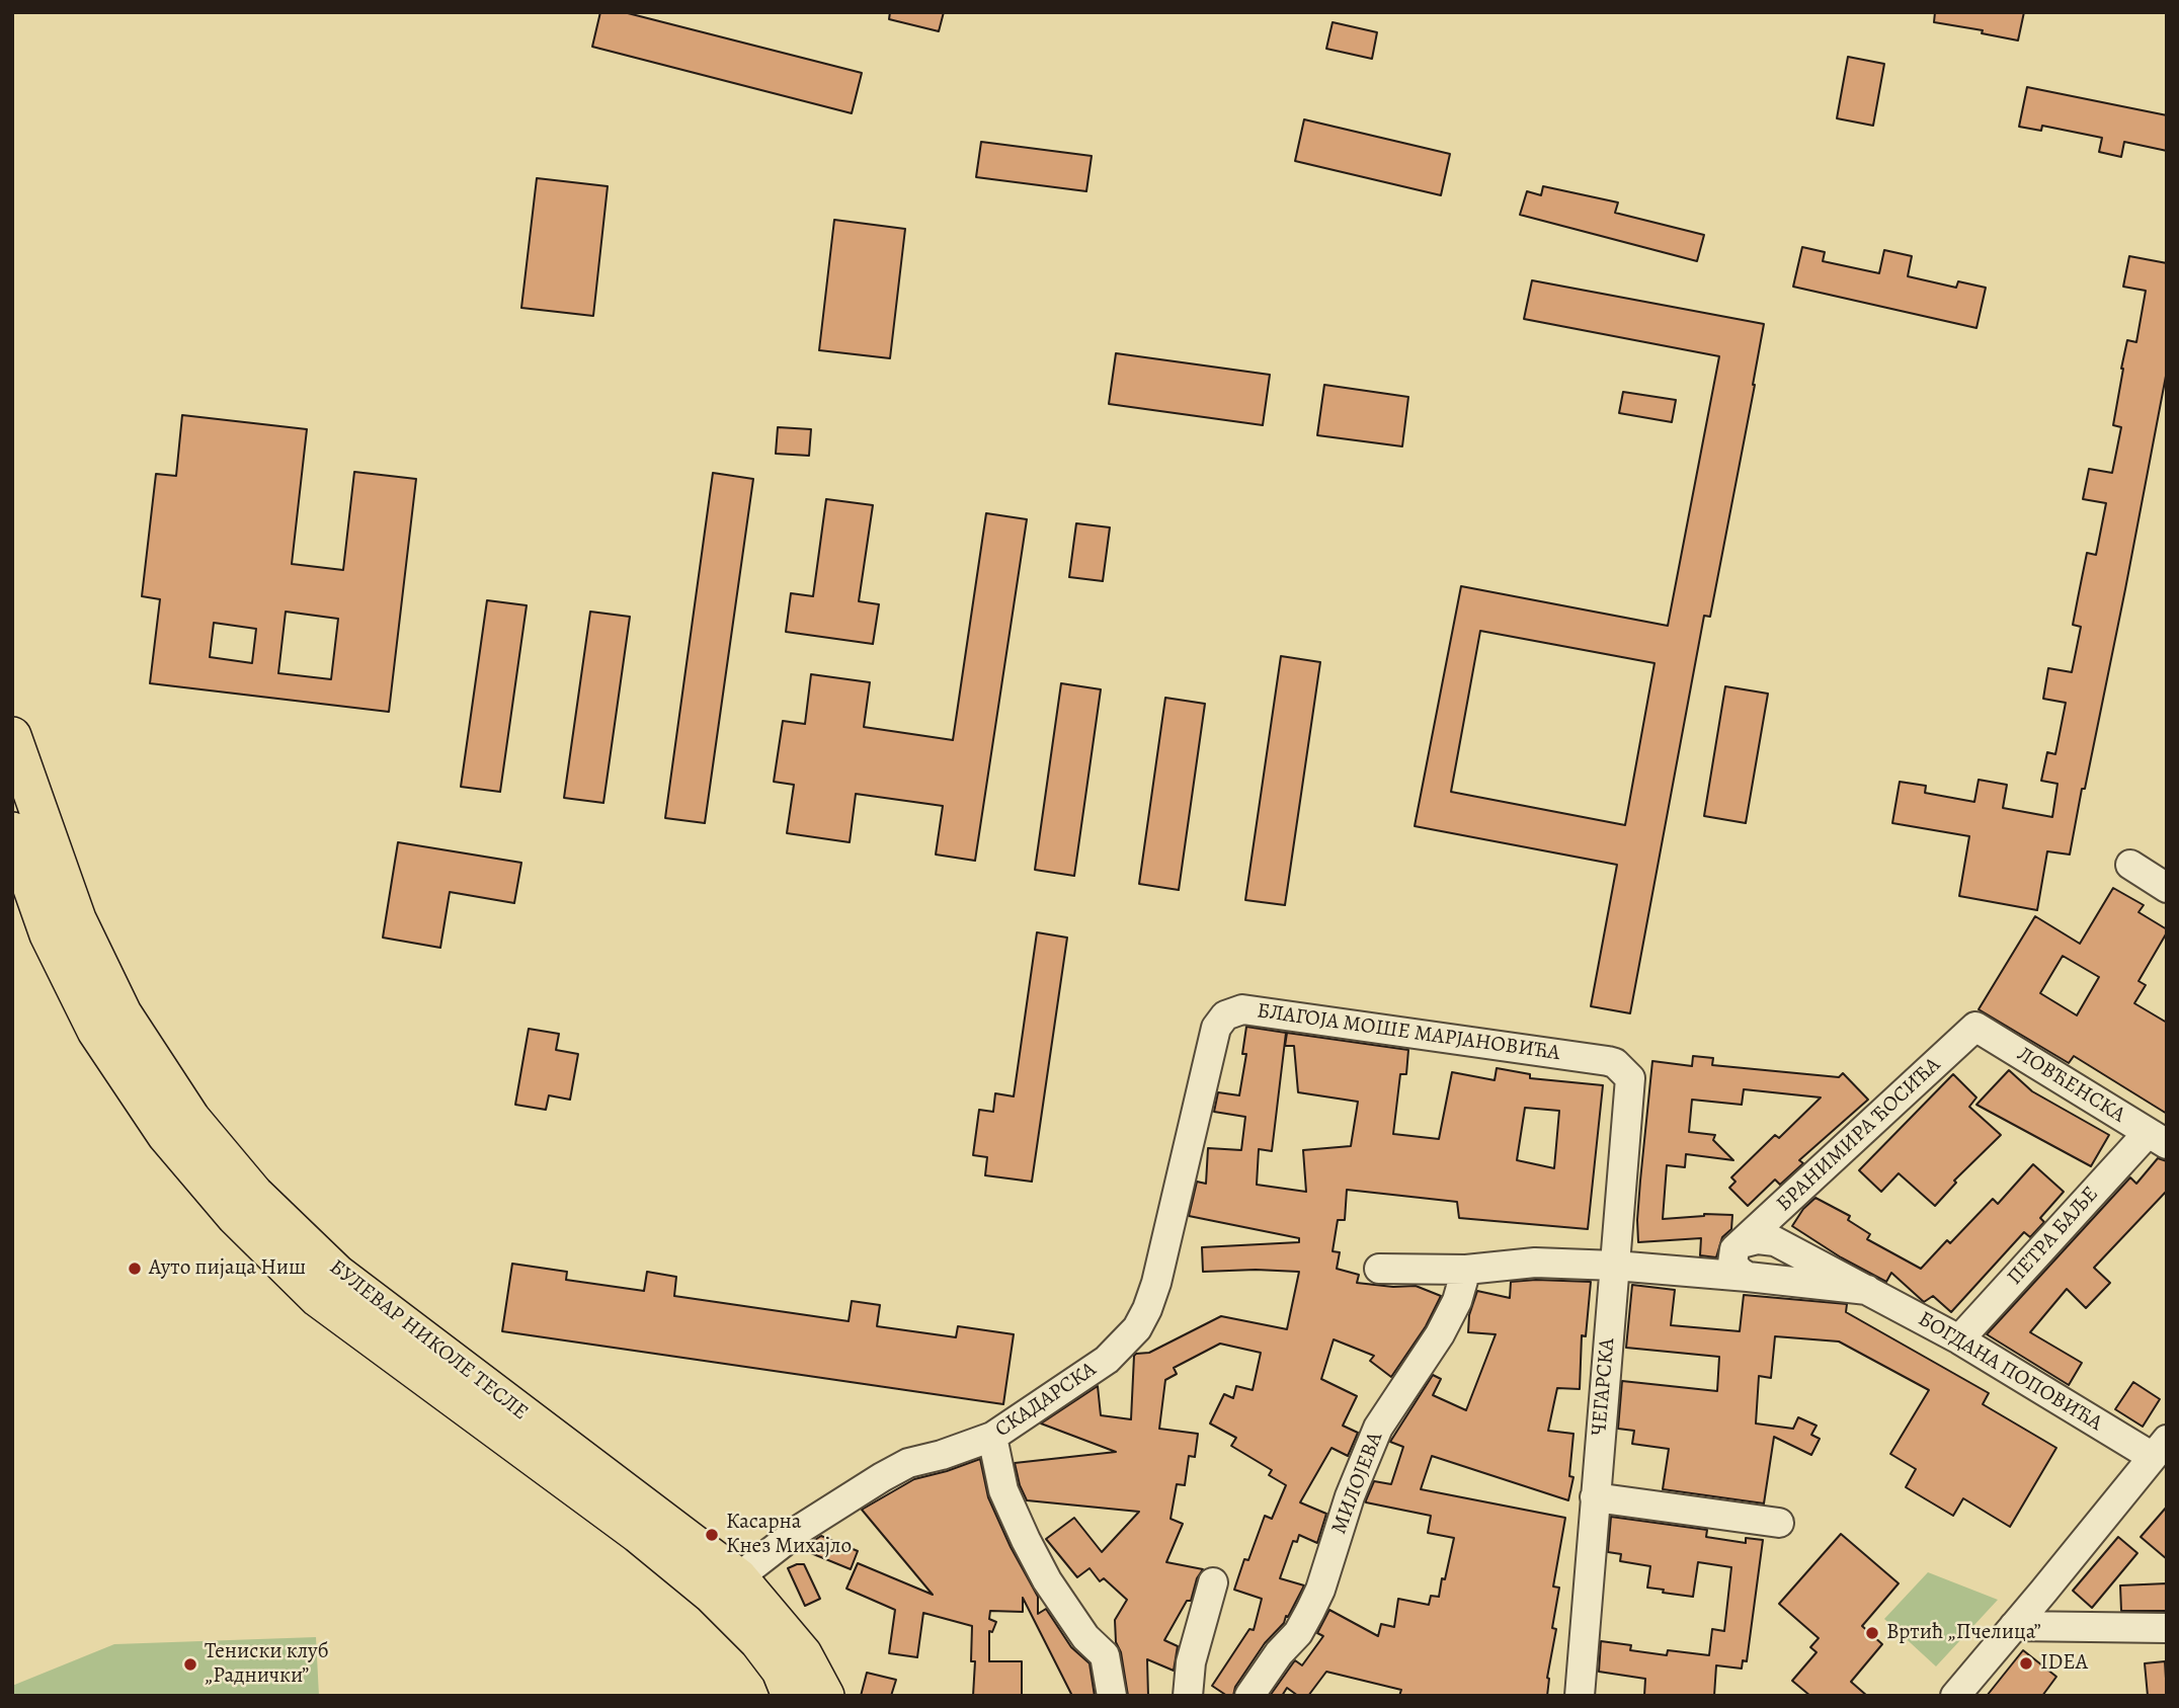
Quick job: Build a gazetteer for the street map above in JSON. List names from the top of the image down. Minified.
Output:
{"streets":{"main road":["БУЛЕВАР НИКОЛЕ ТЕСЛЕ"],"street":["БЛАГОЈА МОШЕ МАРЈАНОВИЋА","ЛОВЋЕНСКА","БРАНИМИРА ЋОСИЋА","ПЕТРА БАЉЕ","БОГДАНА ПОПОВИЋА","ЧЕГАРСКА","СКАДАРСКА","МИЛОЈЕВА"]},"crossings":[["БЛАГОЈА МОШЕ МАРЈАНОВИЋА","ЧЕГАРСКА"],["БЛАГОЈА МОШЕ МАРЈАНОВИЋА","СКАДАРСКА"],["ЛОВЋЕНСКА","БРАНИМИРА ЋОСИЋА"],["ЛОВЋЕНСКА","ПЕТРА БАЉЕ"],["БРАНИМИРА ЋОСИЋА","БОГДАНА ПОПОВИЋА"],["ПЕТРА БАЉЕ","БОГДАНА ПОПОВИЋА"],["БУЛЕВАР НИКОЛЕ ТЕСЛЕ","СКАДАРСКА"],["БОГДАНА ПОПОВИЋА","ЧЕГАРСКА"]],"places":["Ауто пијаца Ниш","Касарна Кнез Михајло","Вртић „Пчелица”","IDEA","Тениски клуб „Раднички”"]}
